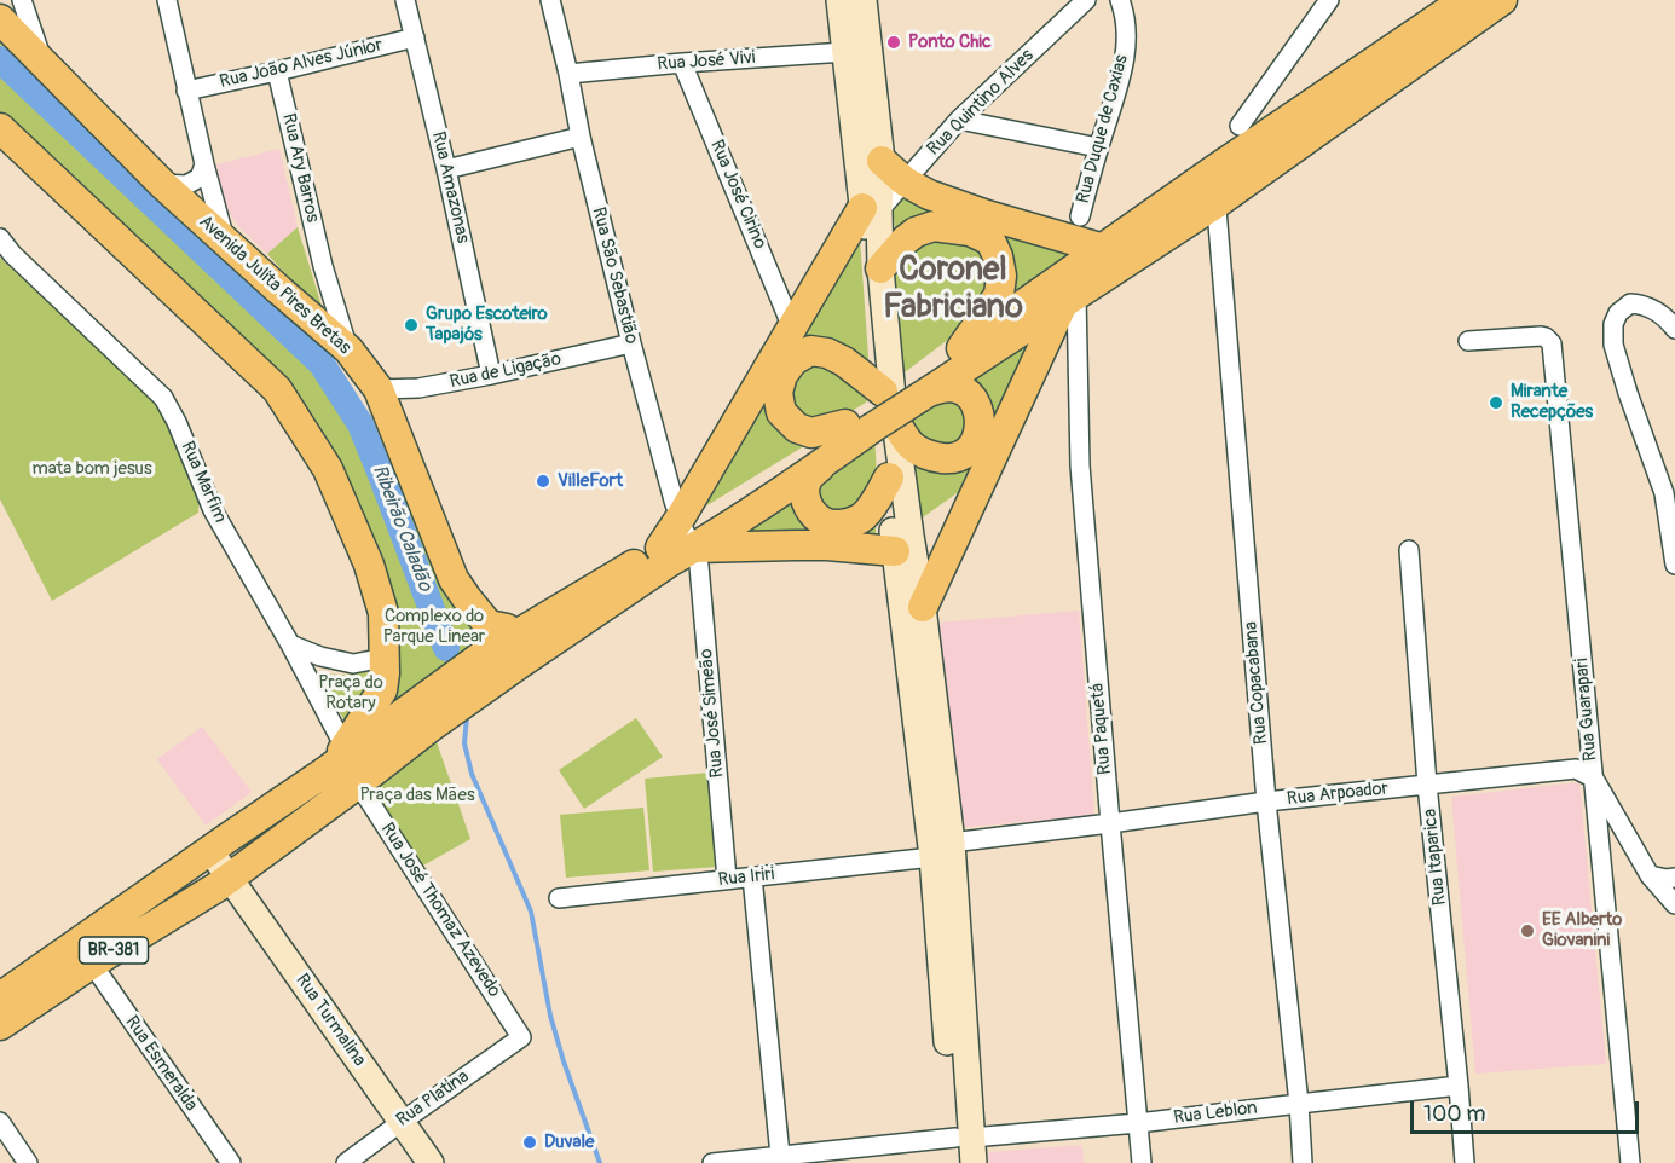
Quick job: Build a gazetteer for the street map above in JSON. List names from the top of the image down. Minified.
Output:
{"streets":{"main road":["Avenida Julita Pires Bretas","BR-381","Rua Turmalina"],"street":["Rua José Vivi","Rua João Alves Júnior","Rua Quintino Alves","Rua Duque de Caxias","Rua Ary Barros","Rua Amazonas","Rua José Cirino","Rua São Sebastião","Rua de Ligação","Rua Marfim","Rua Copacabana","Rua Guarapari","Rua José Simeão","Rua Paquetá","Rua Arpoador","Rua Itaparica","Rua Iriri","Rua José Thomaz Azevedo","Rua Esmeralda","Rua Platina","Rua Leblon"]},"crossings":[["Rua José Vivi","Rua José Cirino"],["Rua José Vivi","Rua São Sebastião"],["Rua João Alves Júnior","Rua Ary Barros"],["Rua João Alves Júnior","Rua Amazonas"],["Rua Ary Barros","Avenida Julita Pires Bretas"],["Rua Amazonas","Rua de Ligação"],["Rua São Sebastião","Rua de Ligação"],["Rua São Sebastião","Rua José Simeão"],["Avenida Julita Pires Bretas","Rua de Ligação"],["Rua Marfim","BR-381"],["Rua Copacabana","Rua Arpoador"],["Rua Copacabana","Rua Leblon"],["Rua Guarapari","Rua Arpoador"],["Rua José Simeão","Rua Iriri"],["Rua Paquetá","Rua Arpoador"],["Rua Paquetá","Rua Leblon"],["Rua Arpoador","Rua Itaparica"],["Rua Arpoador","Rua Iriri"],["Rua Itaparica","Rua Leblon"],["Rua José Thomaz Azevedo","BR-381"],["Rua José Thomaz Azevedo","Rua Platina"],["BR-381","Rua Turmalina"],["BR-381","Rua Esmeralda"],["Rua Turmalina","Rua Platina"]],"districts":["Coronel Fabriciano"],"water":["Ribeirão Caladão"],"parks":["mata bom jesus","Complexo do Parque Linear","Praça do Rotary","Praça das Mães"],"places":["Ponto Chic","Grupo Escoteiro Tapajós","Mirante Recepções","VilleFort","EE Alberto Giovanini","Duvale"],"scale_bar":"100 m"}
